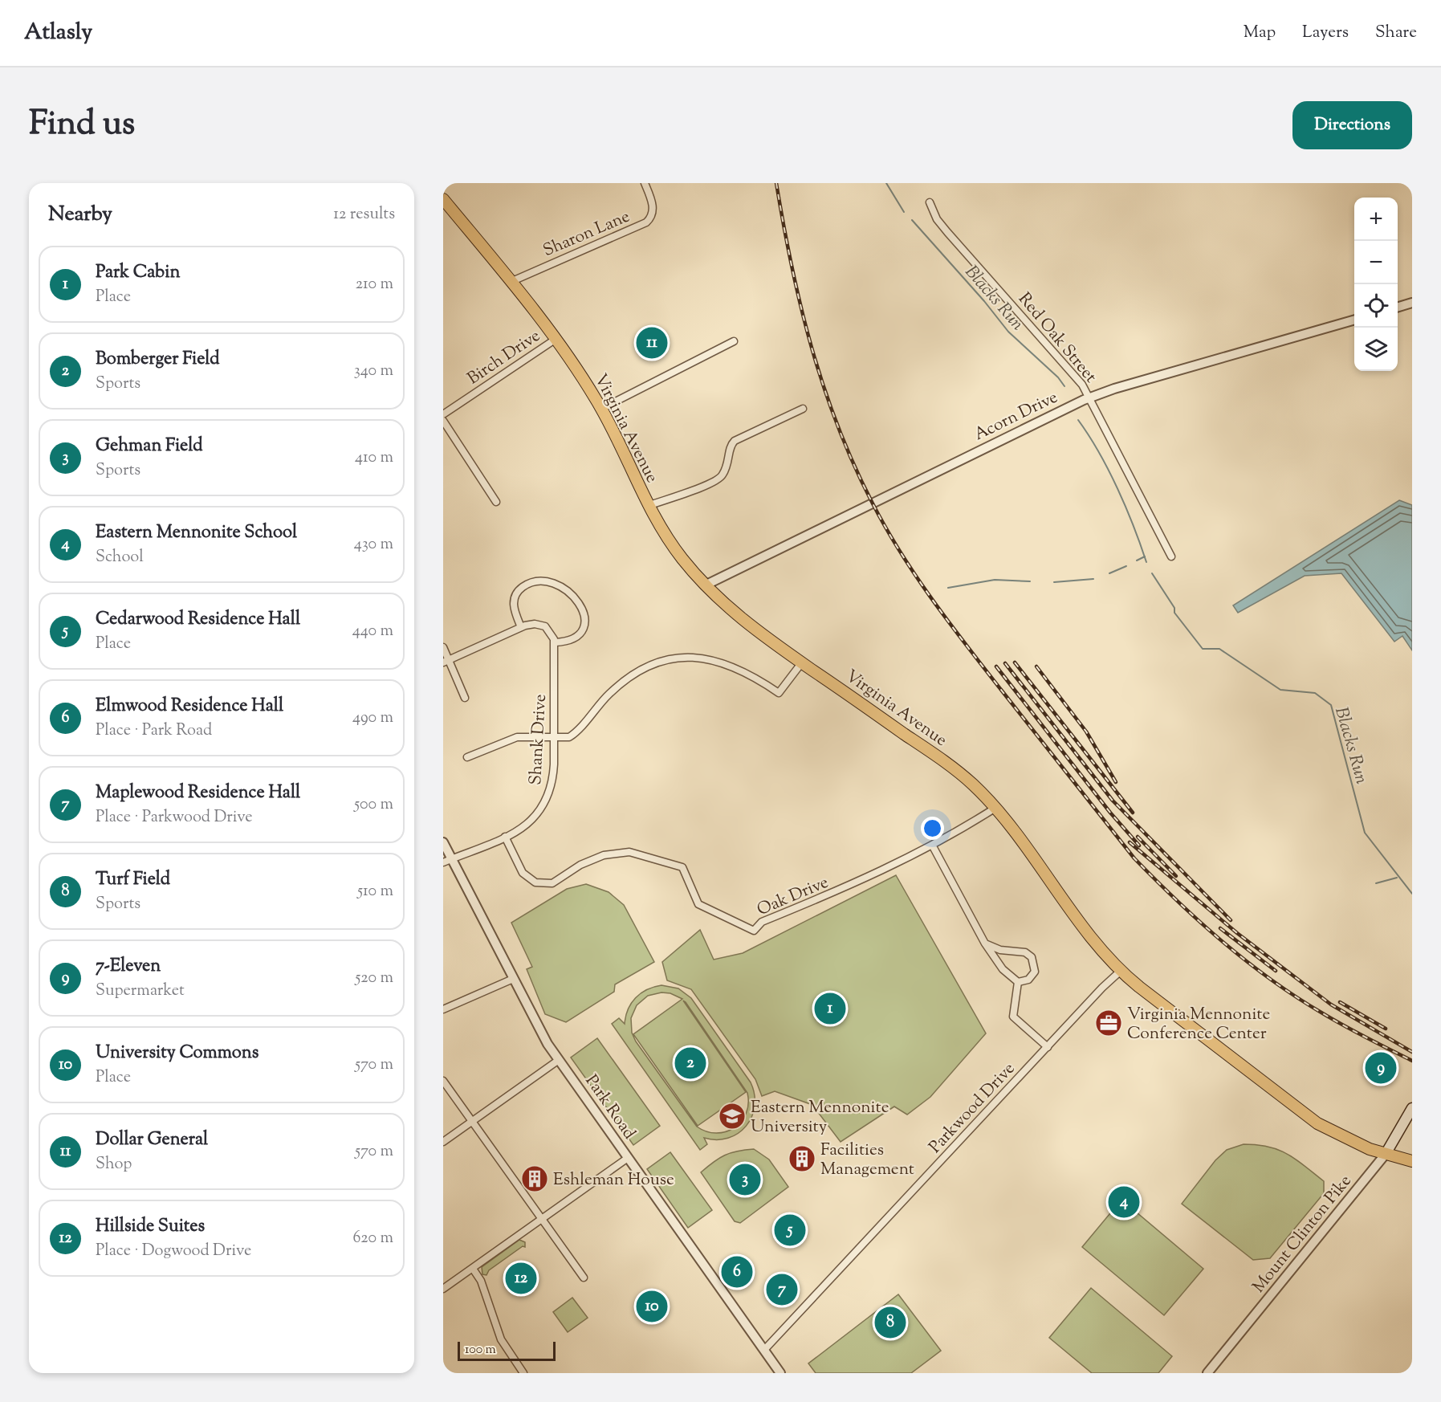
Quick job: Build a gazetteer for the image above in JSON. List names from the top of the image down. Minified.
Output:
{"streets":{"main road":["Virginia Avenue","Mount Clinton Pike"],"street":["Sharon Lane","Red Oak Street","Birch Drive","Acorn Drive","Shank Drive","Oak Drive","Park Road","Parkwood Drive"]},"crossings":[["Sharon Lane","Virginia Avenue"],["Red Oak Street","Acorn Drive"],["Birch Drive","Virginia Avenue"],["Acorn Drive","Virginia Avenue"],["Virginia Avenue","Oak Drive"],["Virginia Avenue","Parkwood Drive"],["Virginia Avenue","Mount Clinton Pike"],["Shank Drive","Oak Drive"],["Shank Drive","Park Road"],["Park Road","Parkwood Drive"]],"water":["Blacks Run"],"places":{"office":["Virginia Mennonite Conference Center"],"school or university":["Eastern Mennonite University"],"building":["Facilities Management","Eshleman House"]},"scale_bar":"100 m","page":{"header":"Atlasly","nav":["Map","Layers","Share"],"title":"Find us","buttons":"Directions","heading":["Nearby","12 results"],"map_buttons":["+","−"],"list":[{"mark":"1","name":"Park Cabin","note":"Place","value":"210 m"},{"mark":"2","name":"Bomberger Field","note":"Sports","value":"340 m"},{"mark":"3","name":"Gehman Field","note":"Sports","value":"410 m"},{"mark":"4","name":"Eastern Mennonite School","note":"School","value":"430 m"},{"mark":"5","name":"Cedarwood Residence Hall","note":"Place","value":"440 m"},{"mark":"6","name":"Elmwood Residence Hall","note":"Place · Park Road","value":"490 m"},{"mark":"7","name":"Maplewood Residence Hall","note":"Place · Parkwood Drive","value":"500 m"},{"mark":"8","name":"Turf Field","note":"Sports","value":"510 m"},{"mark":"9","name":"7-Eleven","note":"Supermarket","value":"520 m"},{"mark":"10","name":"University Commons","note":"Place","value":"570 m"},{"mark":"11","name":"Dollar General","note":"Shop","value":"570 m"},{"mark":"12","name":"Hillside Suites","note":"Place · Dogwood Drive","value":"620 m"}],"pins":["11","1","2","9","3","4","5","6","12","7","10","8"],"scale":"100 m"}}
